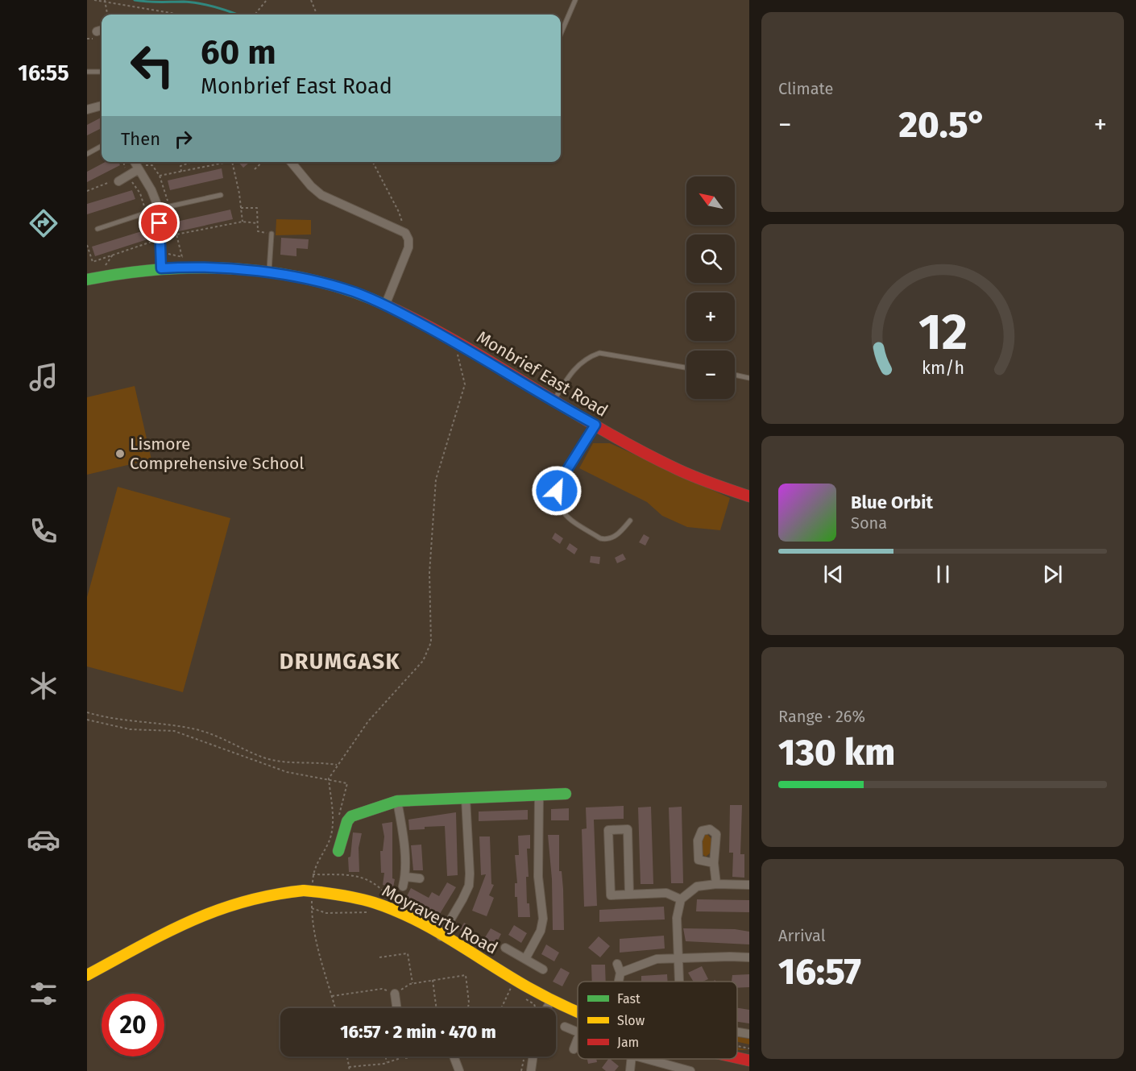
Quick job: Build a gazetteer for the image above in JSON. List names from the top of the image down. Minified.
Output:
{"streets":{"street":["Monbrief East Road","Moyraverty Road"]},"districts":["DRUMGASK"],"places":["Lismore Comprehensive School"],"legend":["Fast","Slow","Jam"],"north":"top left","page":{"tabs":"16:55","tile":["Climate",["Range · 26%","130 km"],["Arrival","16:57"]],"turn":["60 m","Monbrief East Road"],"heat":["−","20.5°","+"],"then":"Then","map_buttons":["+","−"],"song":["Blue Orbit","Sona"],"limit":"20","trip":"16:57 · 2 min · 470 m","gauge":["12","km/h"]}}
